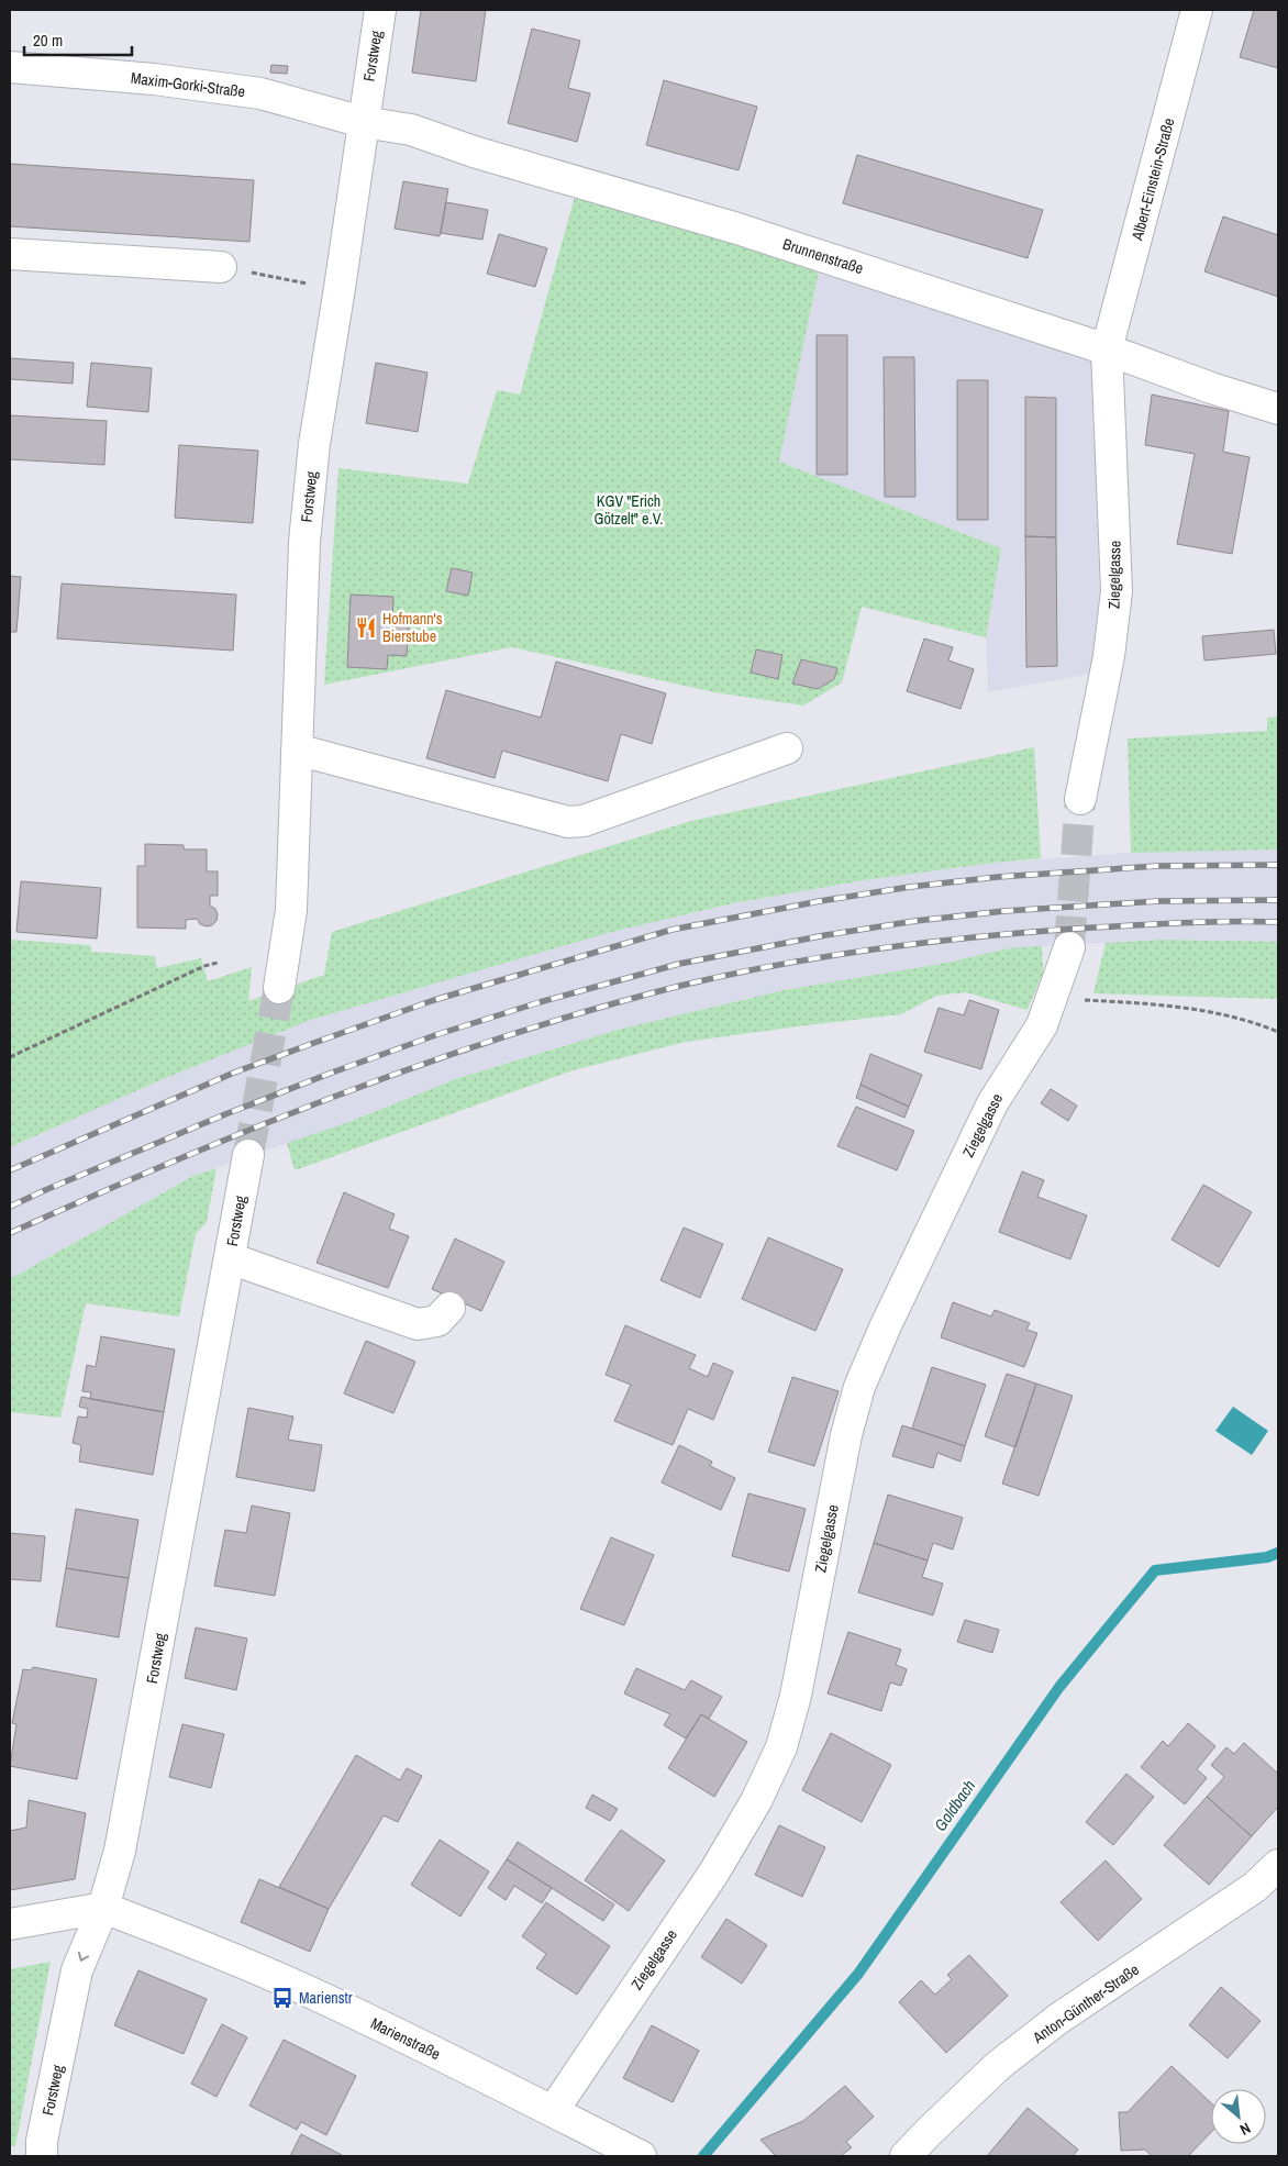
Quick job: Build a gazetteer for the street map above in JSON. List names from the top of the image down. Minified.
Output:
{"streets":{"street":["Forstweg","Maxim-Gorki-Straße","Albert-Einstein-Straße","Brunnenstraße","Ziegelgasse","Anton-Günther-Straße","Marienstraße"]},"crossings":[["Forstweg","Maxim-Gorki-Straße"],["Forstweg","Brunnenstraße"],["Forstweg","Marienstraße"],["Maxim-Gorki-Straße","Brunnenstraße"],["Albert-Einstein-Straße","Brunnenstraße"],["Albert-Einstein-Straße","Ziegelgasse"],["Brunnenstraße","Ziegelgasse"],["Ziegelgasse","Marienstraße"]],"water":["Goldbach"],"parks":["KGV \"Erich Götzelt\" e.V."],"places":{"restaurant":["Hofmann's Bierstube"],"bus stop":["Marienstr"]},"scale_bar":"20 m","north":"bottom right"}
